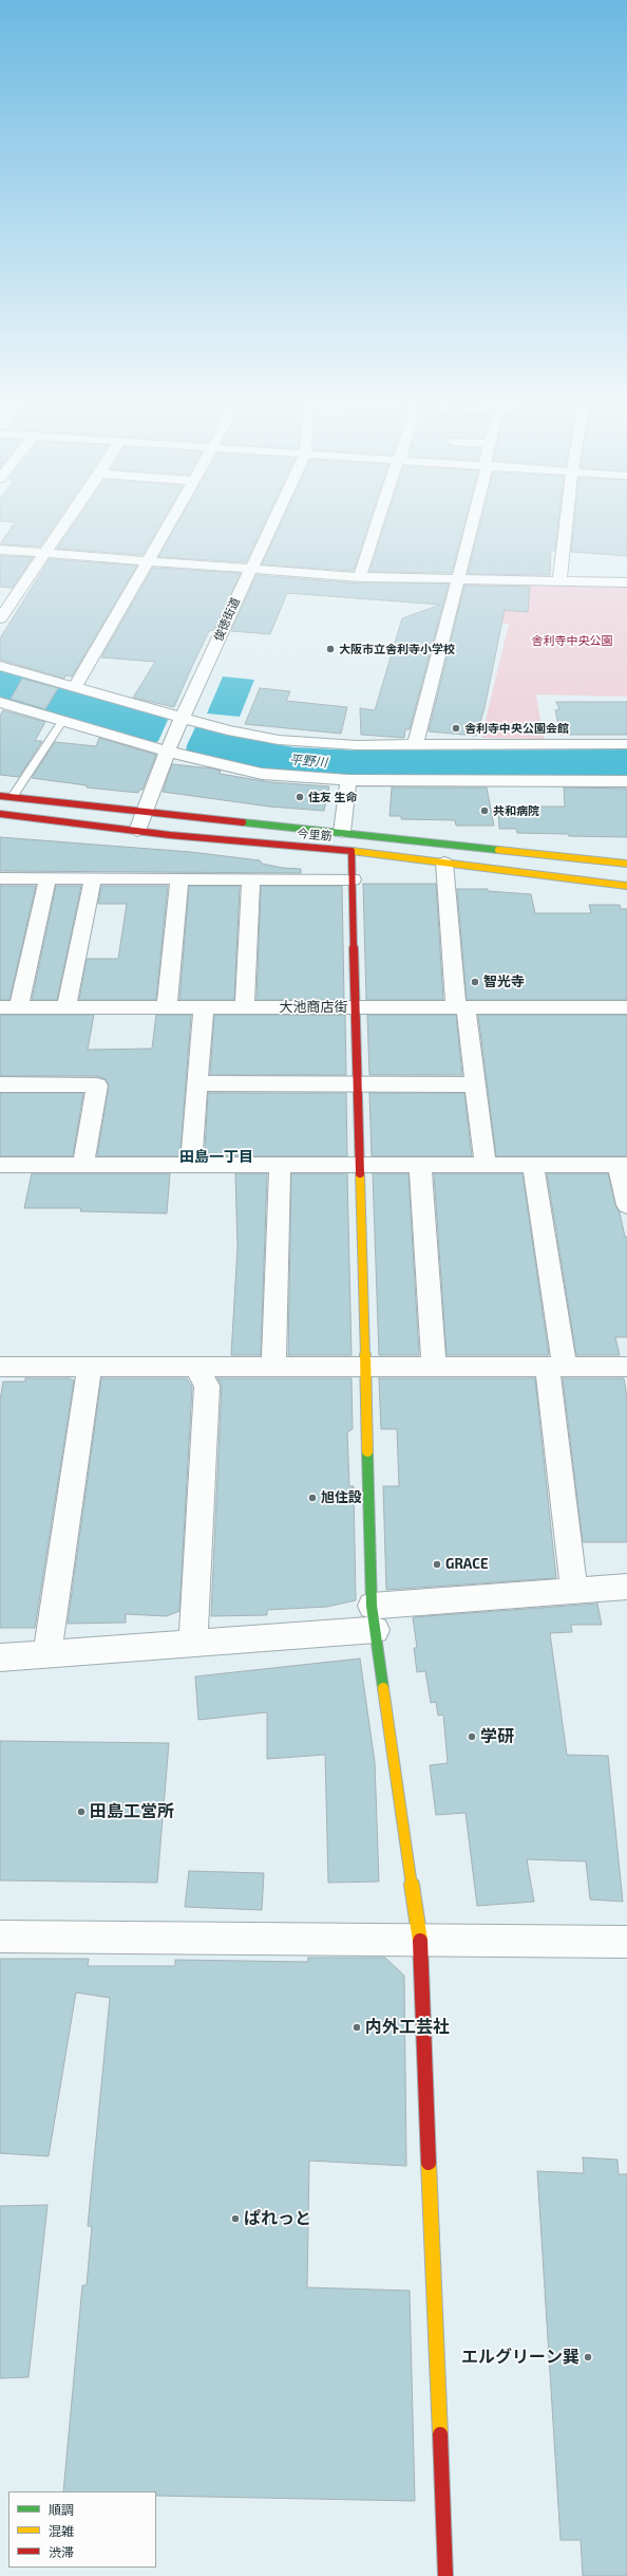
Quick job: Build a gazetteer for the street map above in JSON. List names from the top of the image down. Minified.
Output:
{"streets":{"main road":["今里筋"],"street":["俊徳街道","大池商店街"]},"crossings":[["俊徳街道","今里筋"]],"districts":["田島一丁目"],"water":["平野川"],"parks":["舎利寺中央公園"],"places":["大阪市立舎利寺小学校","舎利寺中央公園会館","住友 生命","共和病院","智光寺","旭住設","GRACE","学研","田島工営所","内外工芸社","ぱれっと","エルグリーン巽"],"legend":["順調","混雑","渋滞"]}
